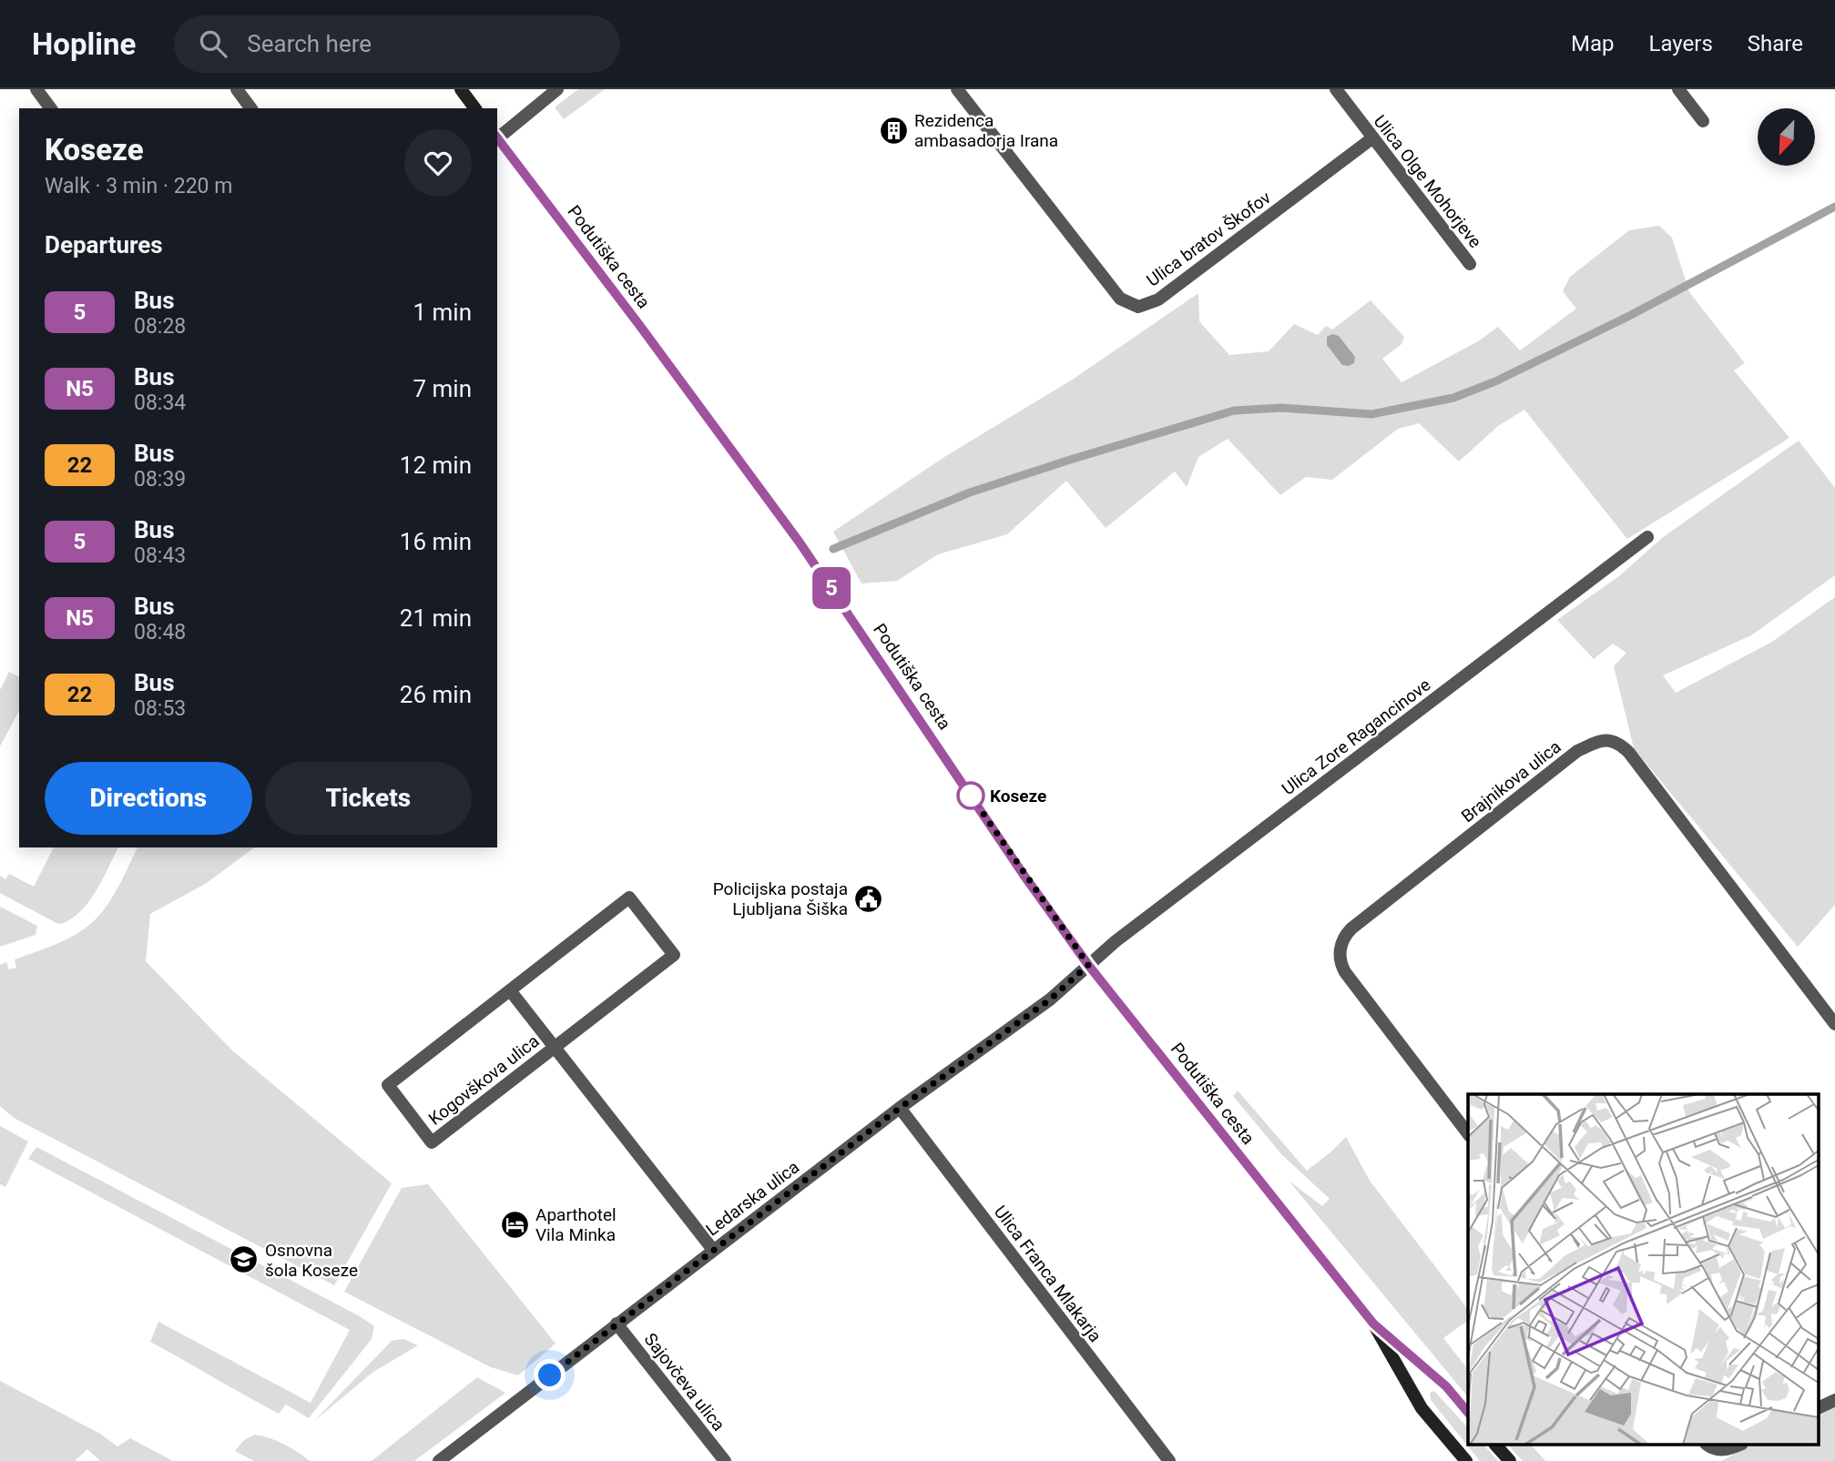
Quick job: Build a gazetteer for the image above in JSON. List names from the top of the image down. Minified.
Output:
{"streets":{"main road":["Podutiška cesta"],"street":["Ulica Olge Mohorjeve","Ulica bratov Škofov","Ulica Zore Ragancinove","Brajnikova ulica","Kogovškova ulica","Ledarska ulica","Ulica Franca Mlakarja","Sajovčeva ulica"]},"crossings":[["Ulica Olge Mohorjeve","Ulica bratov Škofov"],["Podutiška cesta","Ulica Zore Ragancinove"],["Podutiška cesta","Ledarska ulica"],["Ulica Zore Ragancinove","Ledarska ulica"],["Kogovškova ulica","Ledarska ulica"],["Ledarska ulica","Ulica Franca Mlakarja"],["Ledarska ulica","Sajovčeva ulica"]],"places":{"building":["Rezidenca ambasadorja Irana"],"other":["Koseze"],"public building":["Policijska postaja Ljubljana Šiška"],"hotel":["Aparthotel Vila Minka"],"school or university":["Osnovna šola Koseze"]},"lines":["bus line 5"],"north":"bottom left","page":{"header":"Hopline","search":"Search here","nav":["Map","Layers","Share"],"on_map":"5","heading":[["Koseze","Walk · 3 min · 220 m"],"Departures"],"list":[{"mark":"5","name":"Bus","note":"08:28","value":"1 min"},{"mark":"N5","name":"Bus","note":"08:34","value":"7 min"},{"mark":"22","name":"Bus","note":"08:39","value":"12 min"},{"mark":"5","name":"Bus","note":"08:43","value":"16 min"},{"mark":"N5","name":"Bus","note":"08:48","value":"21 min"},{"mark":"22","name":"Bus","note":"08:53","value":"26 min"}],"buttons":["Directions","Tickets"]}}
